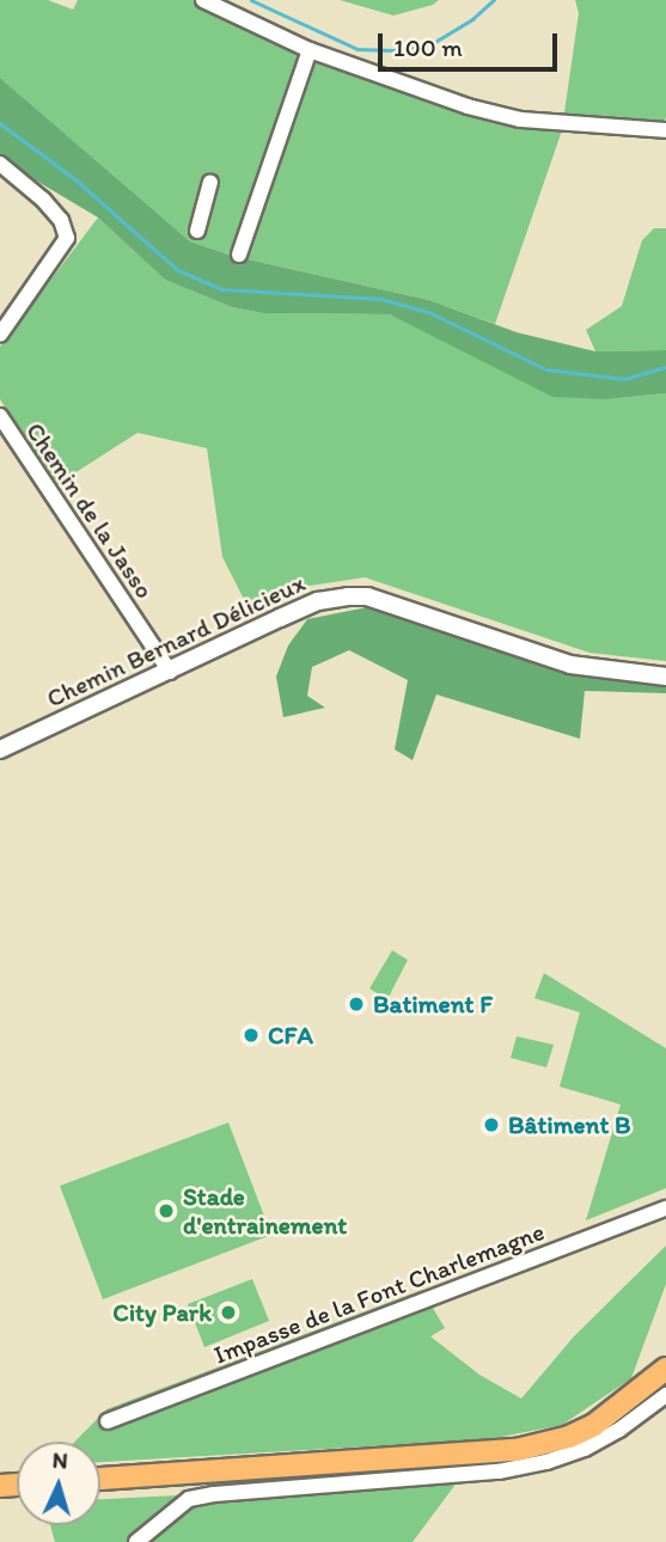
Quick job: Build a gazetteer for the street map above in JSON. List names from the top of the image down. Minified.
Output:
{"streets":{"street":["Chemin de la Jasso","Chemin Bernard Délicieux","Impasse de la Font Charlemagne"]},"crossings":[["Chemin de la Jasso","Chemin Bernard Délicieux"]],"places":["Batiment F","CFA","Bâtiment B","Stade d'entrainement","City Park"],"scale_bar":"100 m","north":"top"}
